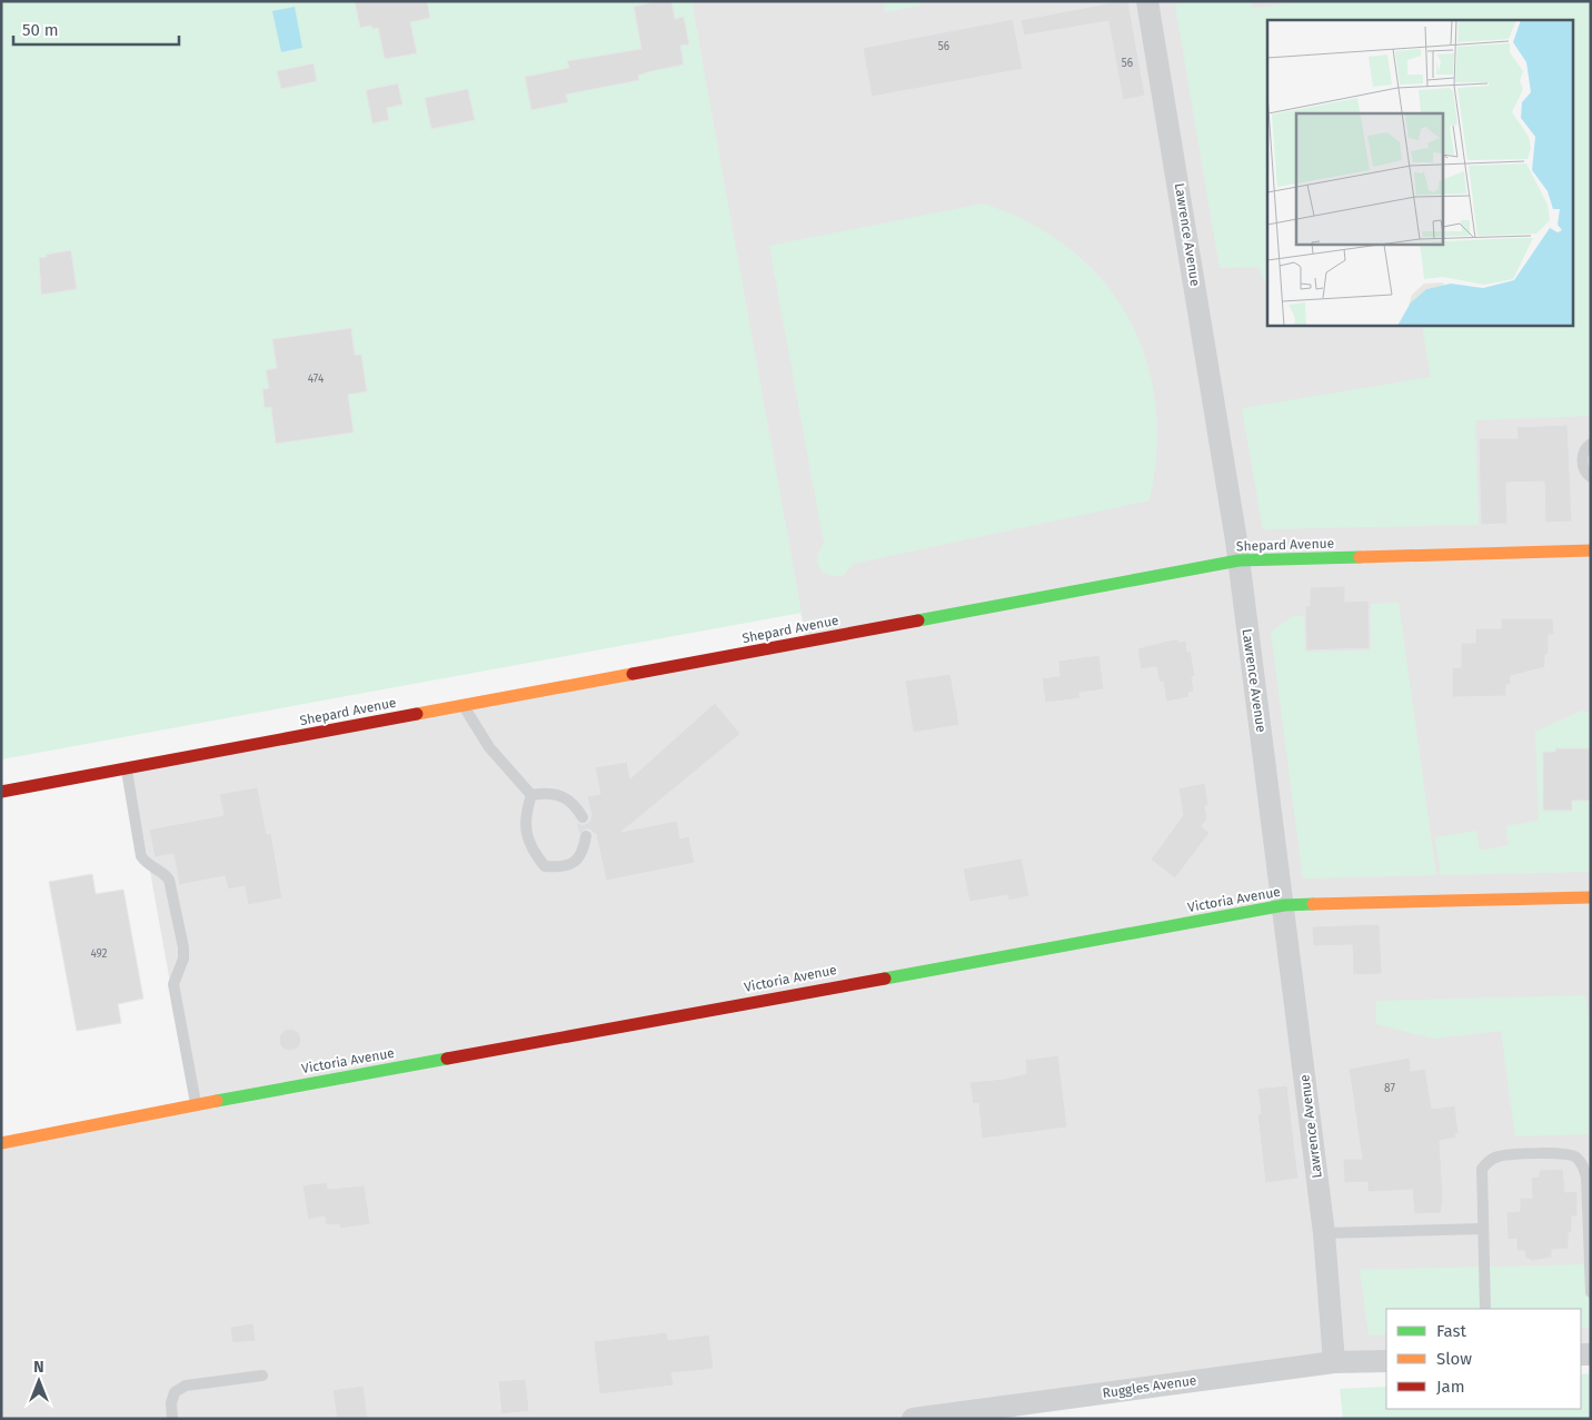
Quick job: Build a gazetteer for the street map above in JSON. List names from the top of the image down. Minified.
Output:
{"streets":{"street":["Lawrence Avenue","Shepard Avenue","Victoria Avenue","Ruggles Avenue"]},"crossings":[["Lawrence Avenue","Shepard Avenue"],["Lawrence Avenue","Victoria Avenue"],["Lawrence Avenue","Ruggles Avenue"]],"house_numbers":["56","56","474","492","87"],"legend":["Fast","Slow","Jam"],"scale_bar":"50 m","north":"top"}
